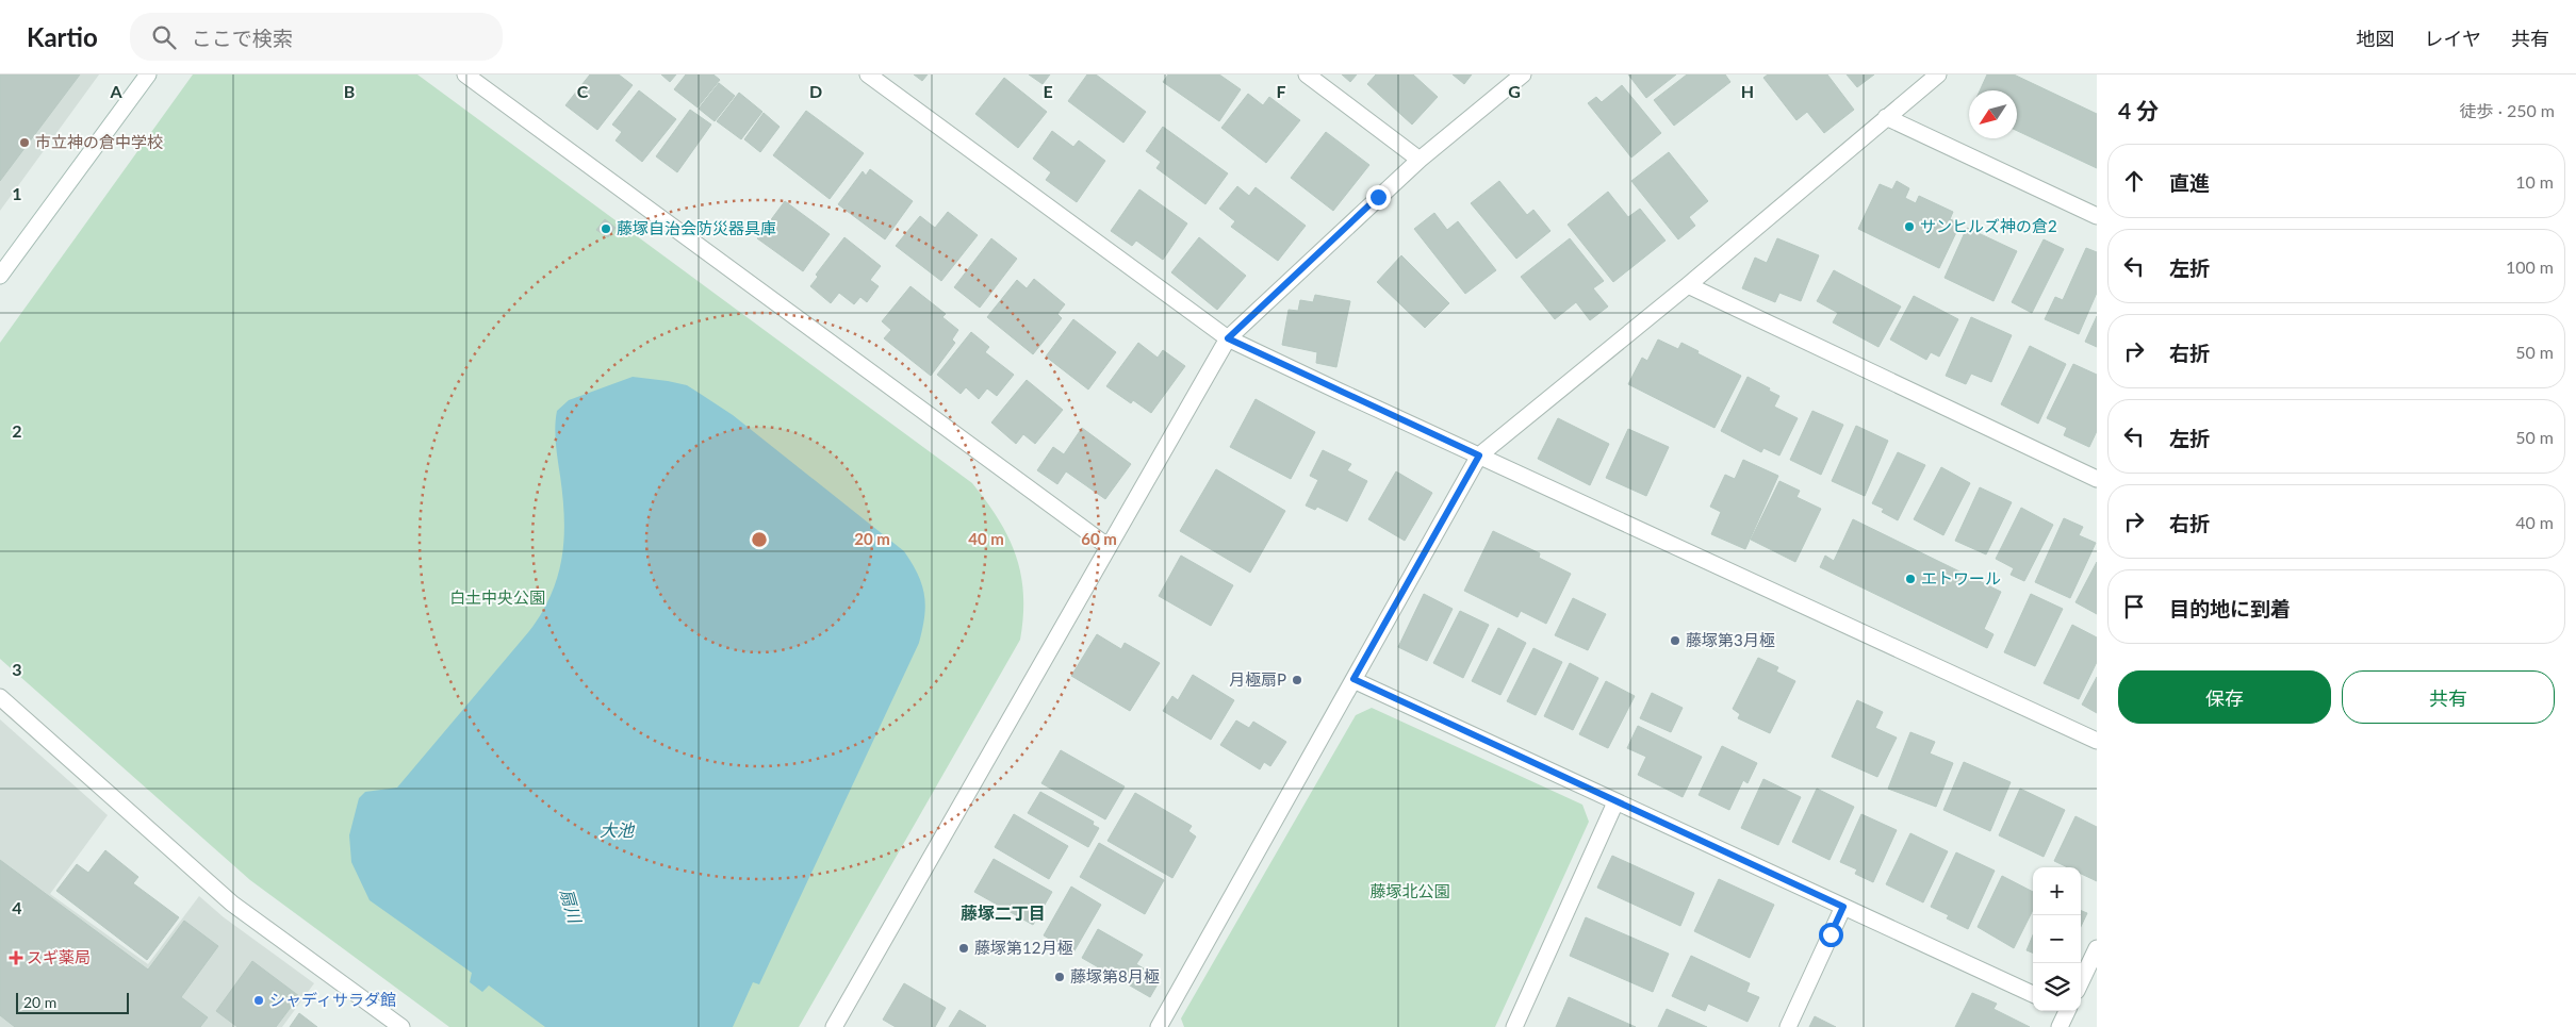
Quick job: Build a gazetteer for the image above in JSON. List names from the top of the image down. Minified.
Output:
{"districts":["藤塚二丁目"],"water":["大池","扇川"],"parks":["白土中央公園","藤塚北公園"],"places":{"other":["市立神の倉中学校","サンヒルズ神の倉2","藤塚自治会防災器具庫","エトワール","藤塚第3月極","月極扇P","藤塚第12月極","藤塚第8月極","シャディサラダ館"],"health":["スギ薬局"]},"scale_bar":"20 m","north":"bottom left","page":{"header":"Kartio","search":"ここで検索","nav":["地図","レイヤ","共有"],"heading":["4 分","徒歩 · 250 m"],"list":[["直進","10 m"],["左折","100 m"],["右折","50 m"],["左折","50 m"],["右折","40 m"],"目的地に到着"],"buttons":["保存","共有"],"map_buttons":["+","−"],"scale":"20 m"},"grid":{"columns":["A","B","C","D","E","F","G","H"],"rows":["1","2","3","4"]},"rings":["20 m","40 m","60 m"]}
